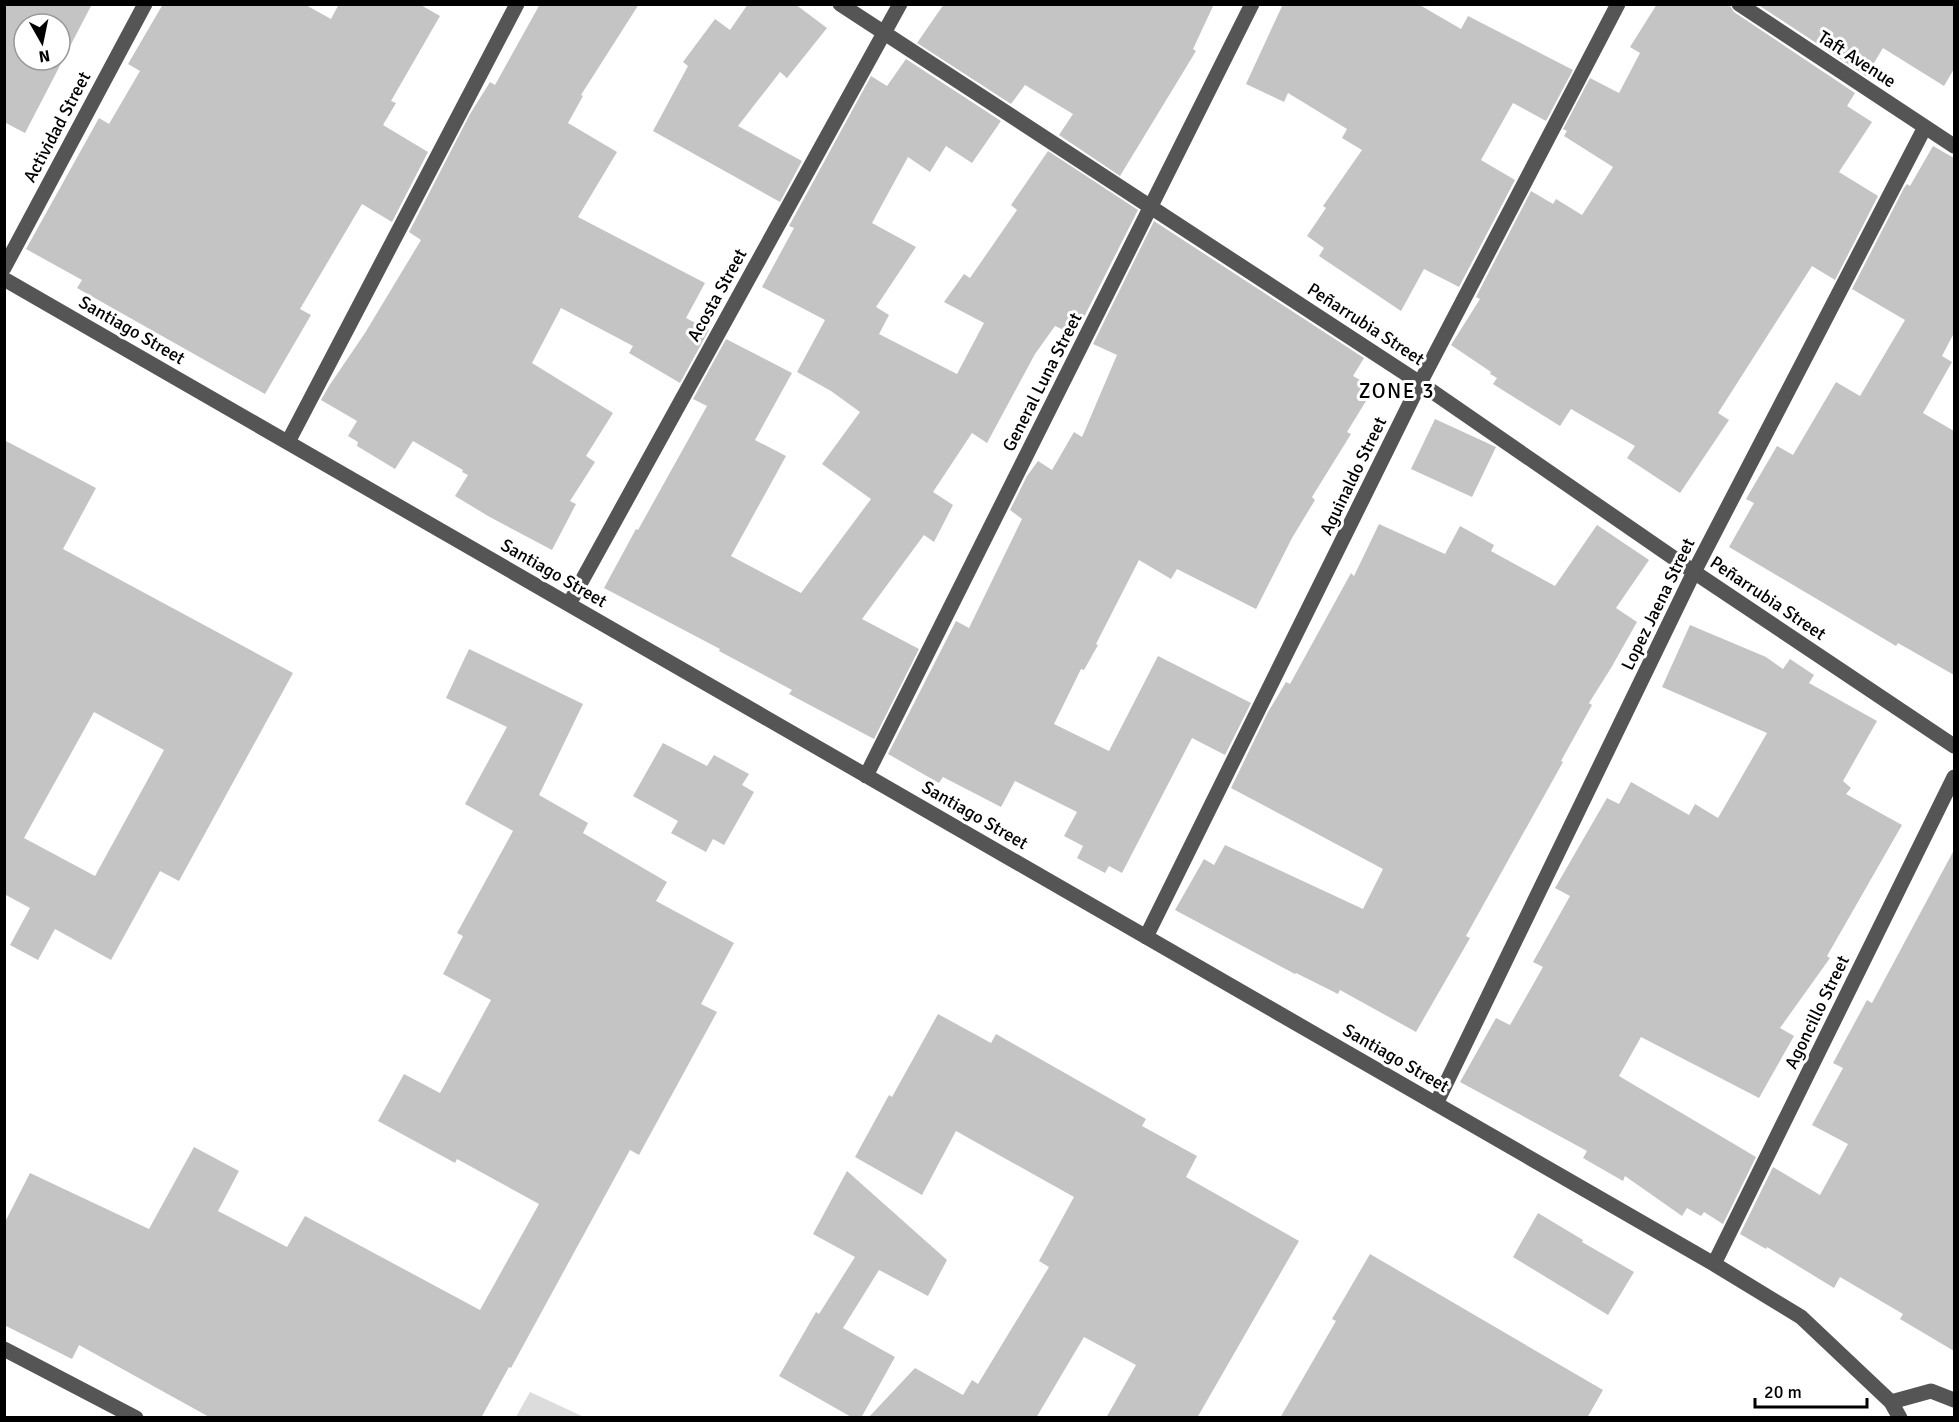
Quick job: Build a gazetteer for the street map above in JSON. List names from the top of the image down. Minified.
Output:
{"streets":{"street":["Taft Avenue","Actividad Street","Acosta Street","Peñarrubia Street","Santiago Street","General Luna Street","Aguinaldo Street","Lopez Jaena Street","Agoncillo Street"]},"crossings":[["Taft Avenue","Lopez Jaena Street"],["Acosta Street","Peñarrubia Street"],["Acosta Street","Santiago Street"],["Peñarrubia Street","General Luna Street"],["Peñarrubia Street","Aguinaldo Street"],["Peñarrubia Street","Lopez Jaena Street"],["Santiago Street","General Luna Street"],["Santiago Street","Aguinaldo Street"],["Santiago Street","Lopez Jaena Street"],["Santiago Street","Agoncillo Street"]],"districts":["ZONE 3"],"scale_bar":"20 m","north":"bottom"}
